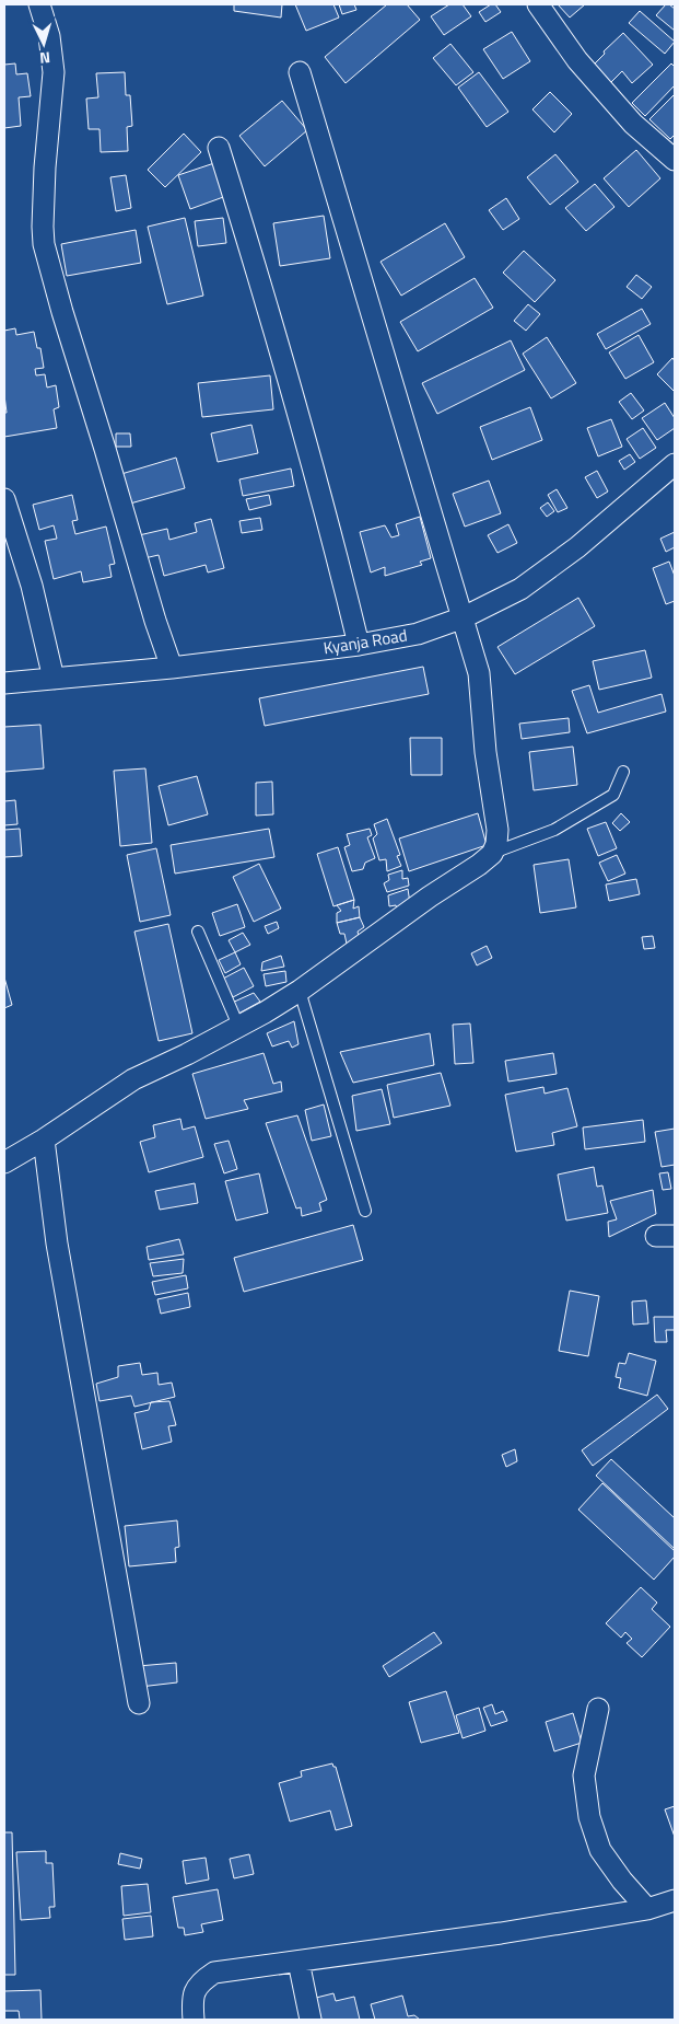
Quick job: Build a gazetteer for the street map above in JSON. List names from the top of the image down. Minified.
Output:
{"streets":{"street":["Kyanja Road"]},"north":"bottom"}
